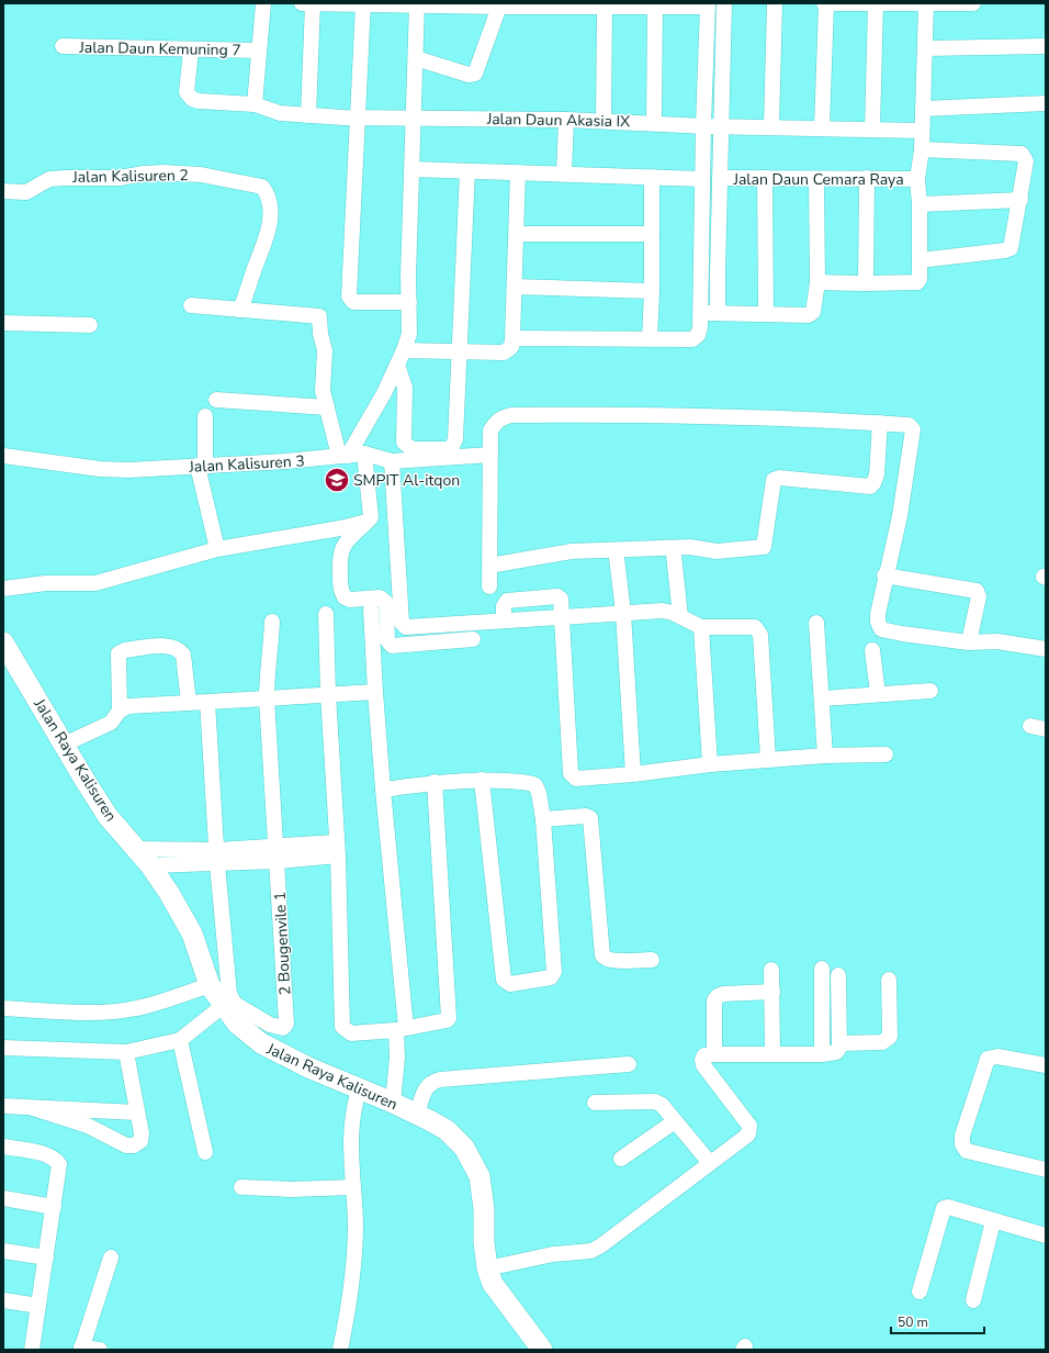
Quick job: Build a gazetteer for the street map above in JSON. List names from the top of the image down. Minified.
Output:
{"streets":{"main road":["Jalan Raya Kalisuren"],"street":["Jalan Daun Kemuning 7","Jalan Daun Akasia IX","Jalan Kalisuren 2","Jalan Daun Cemara Raya","Jalan Kalisuren 3","2 Bougenvile 1"]},"crossings":[["Jalan Daun Kemuning 7","Jalan Daun Akasia IX"]],"places":{"school or university":["SMPIT Al-itqon"]},"scale_bar":"50 m"}
